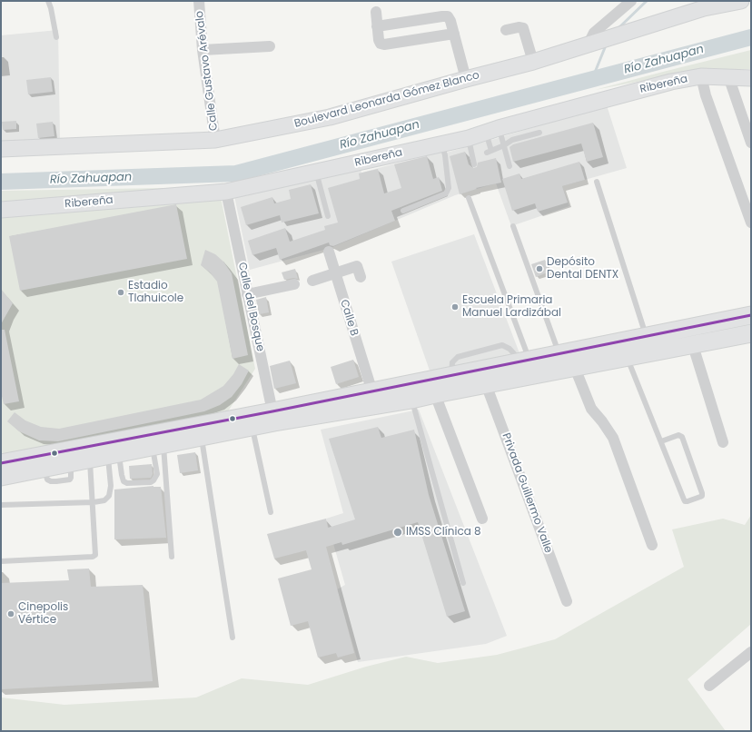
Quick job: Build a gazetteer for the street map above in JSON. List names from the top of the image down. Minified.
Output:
{"streets":{"street":["Calle Gustavo Arévalo","Ribereña","Boulevard Leonarda Gómez Blanco","Calle del Bosque","Calle B","Privada Guillermo Valle"]},"crossings":[["Calle Gustavo Arévalo","Boulevard Leonarda Gómez Blanco"],["Ribereña","Calle del Bosque"]],"water":["Río Zahuapan"],"places":["Depósito Dental DENTX","Estadio Tlahuicole","Escuela Primaria Manuel Lardizábal","IMSS Clínica 8","Cinepolis Vértice"]}
